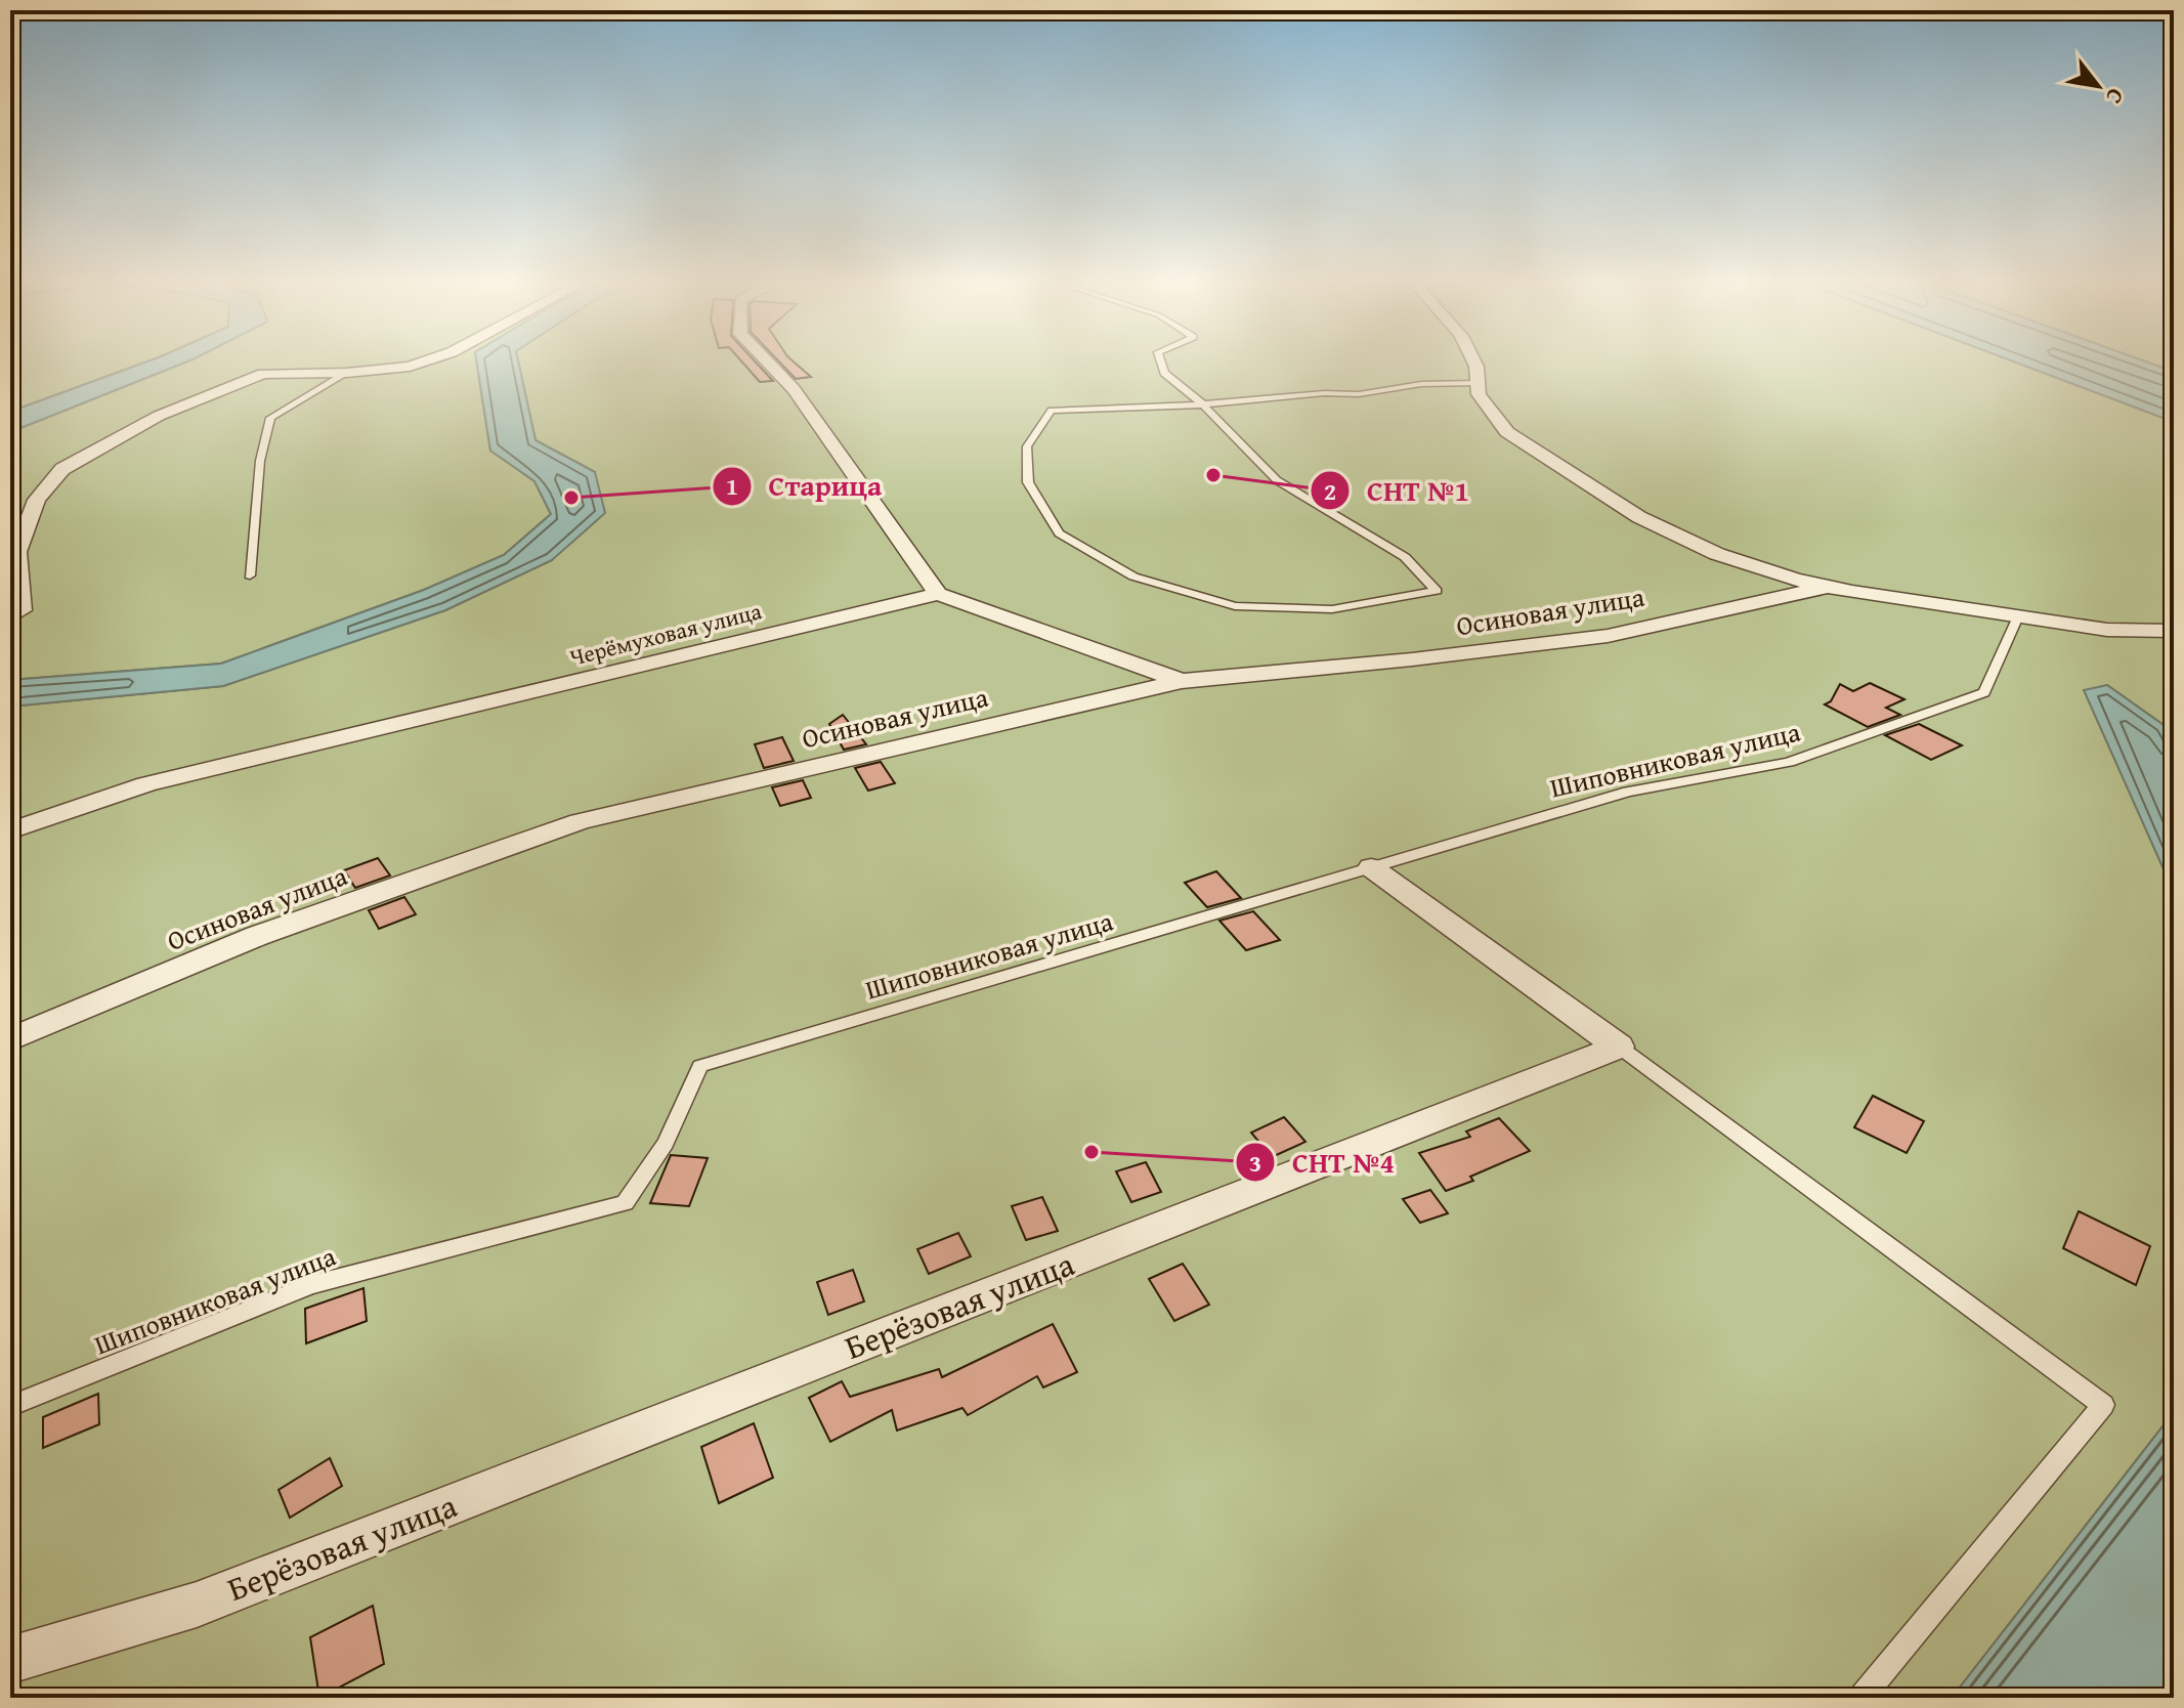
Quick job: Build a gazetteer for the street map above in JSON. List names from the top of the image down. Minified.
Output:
{"streets":{"street":["Осиновая улица","Черёмуховая улица","Берёзовая улица"],"lane":["Шиповниковая улица"]},"places":["СНТ №1","Старица","СНТ №4"],"north":"bottom right"}
